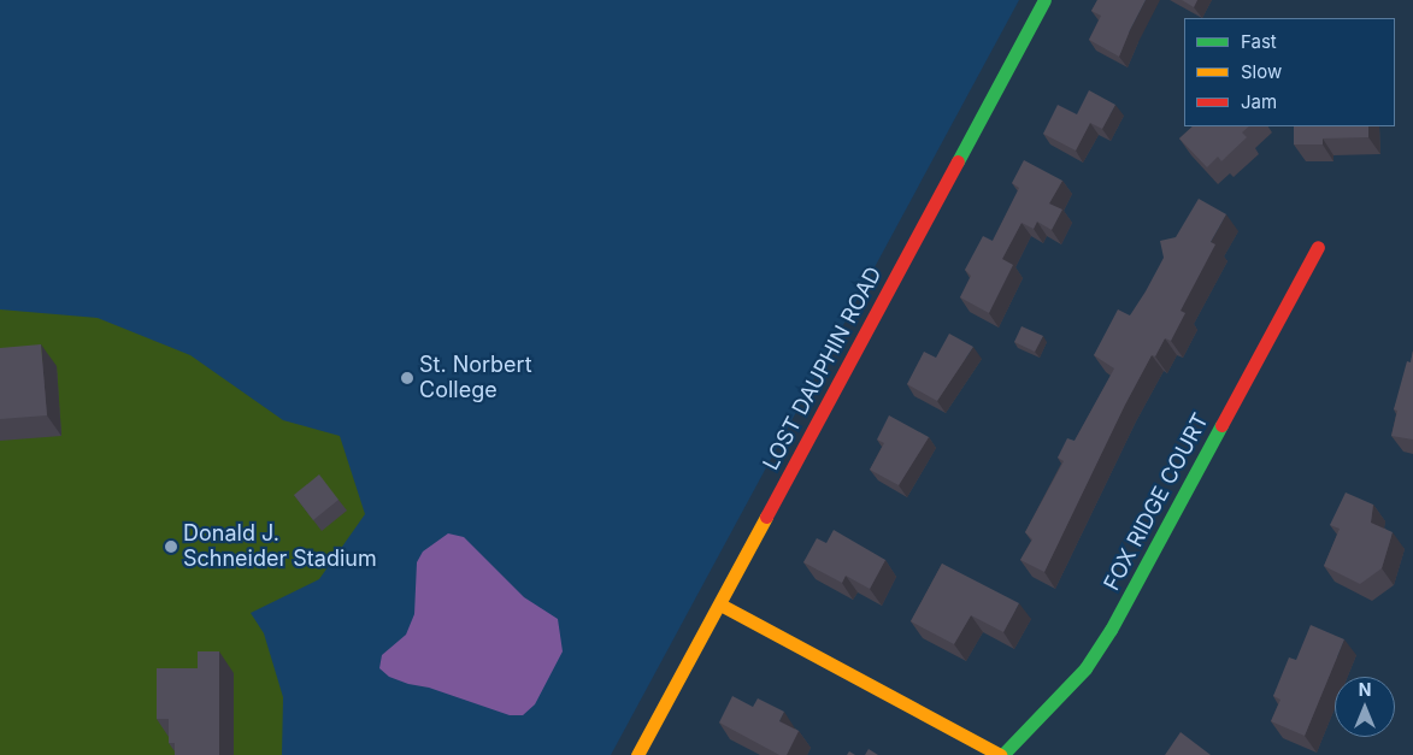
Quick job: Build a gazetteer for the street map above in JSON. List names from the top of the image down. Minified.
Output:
{"streets":{"street":["LOST DAUPHIN ROAD","FOX RIDGE COURT"]},"crossings":[["LOST DAUPHIN ROAD","FOX RIDGE COURT"]],"places":["St. Norbert College","Donald J. Schneider Stadium"],"legend":["Fast","Slow","Jam"],"north":"top"}
